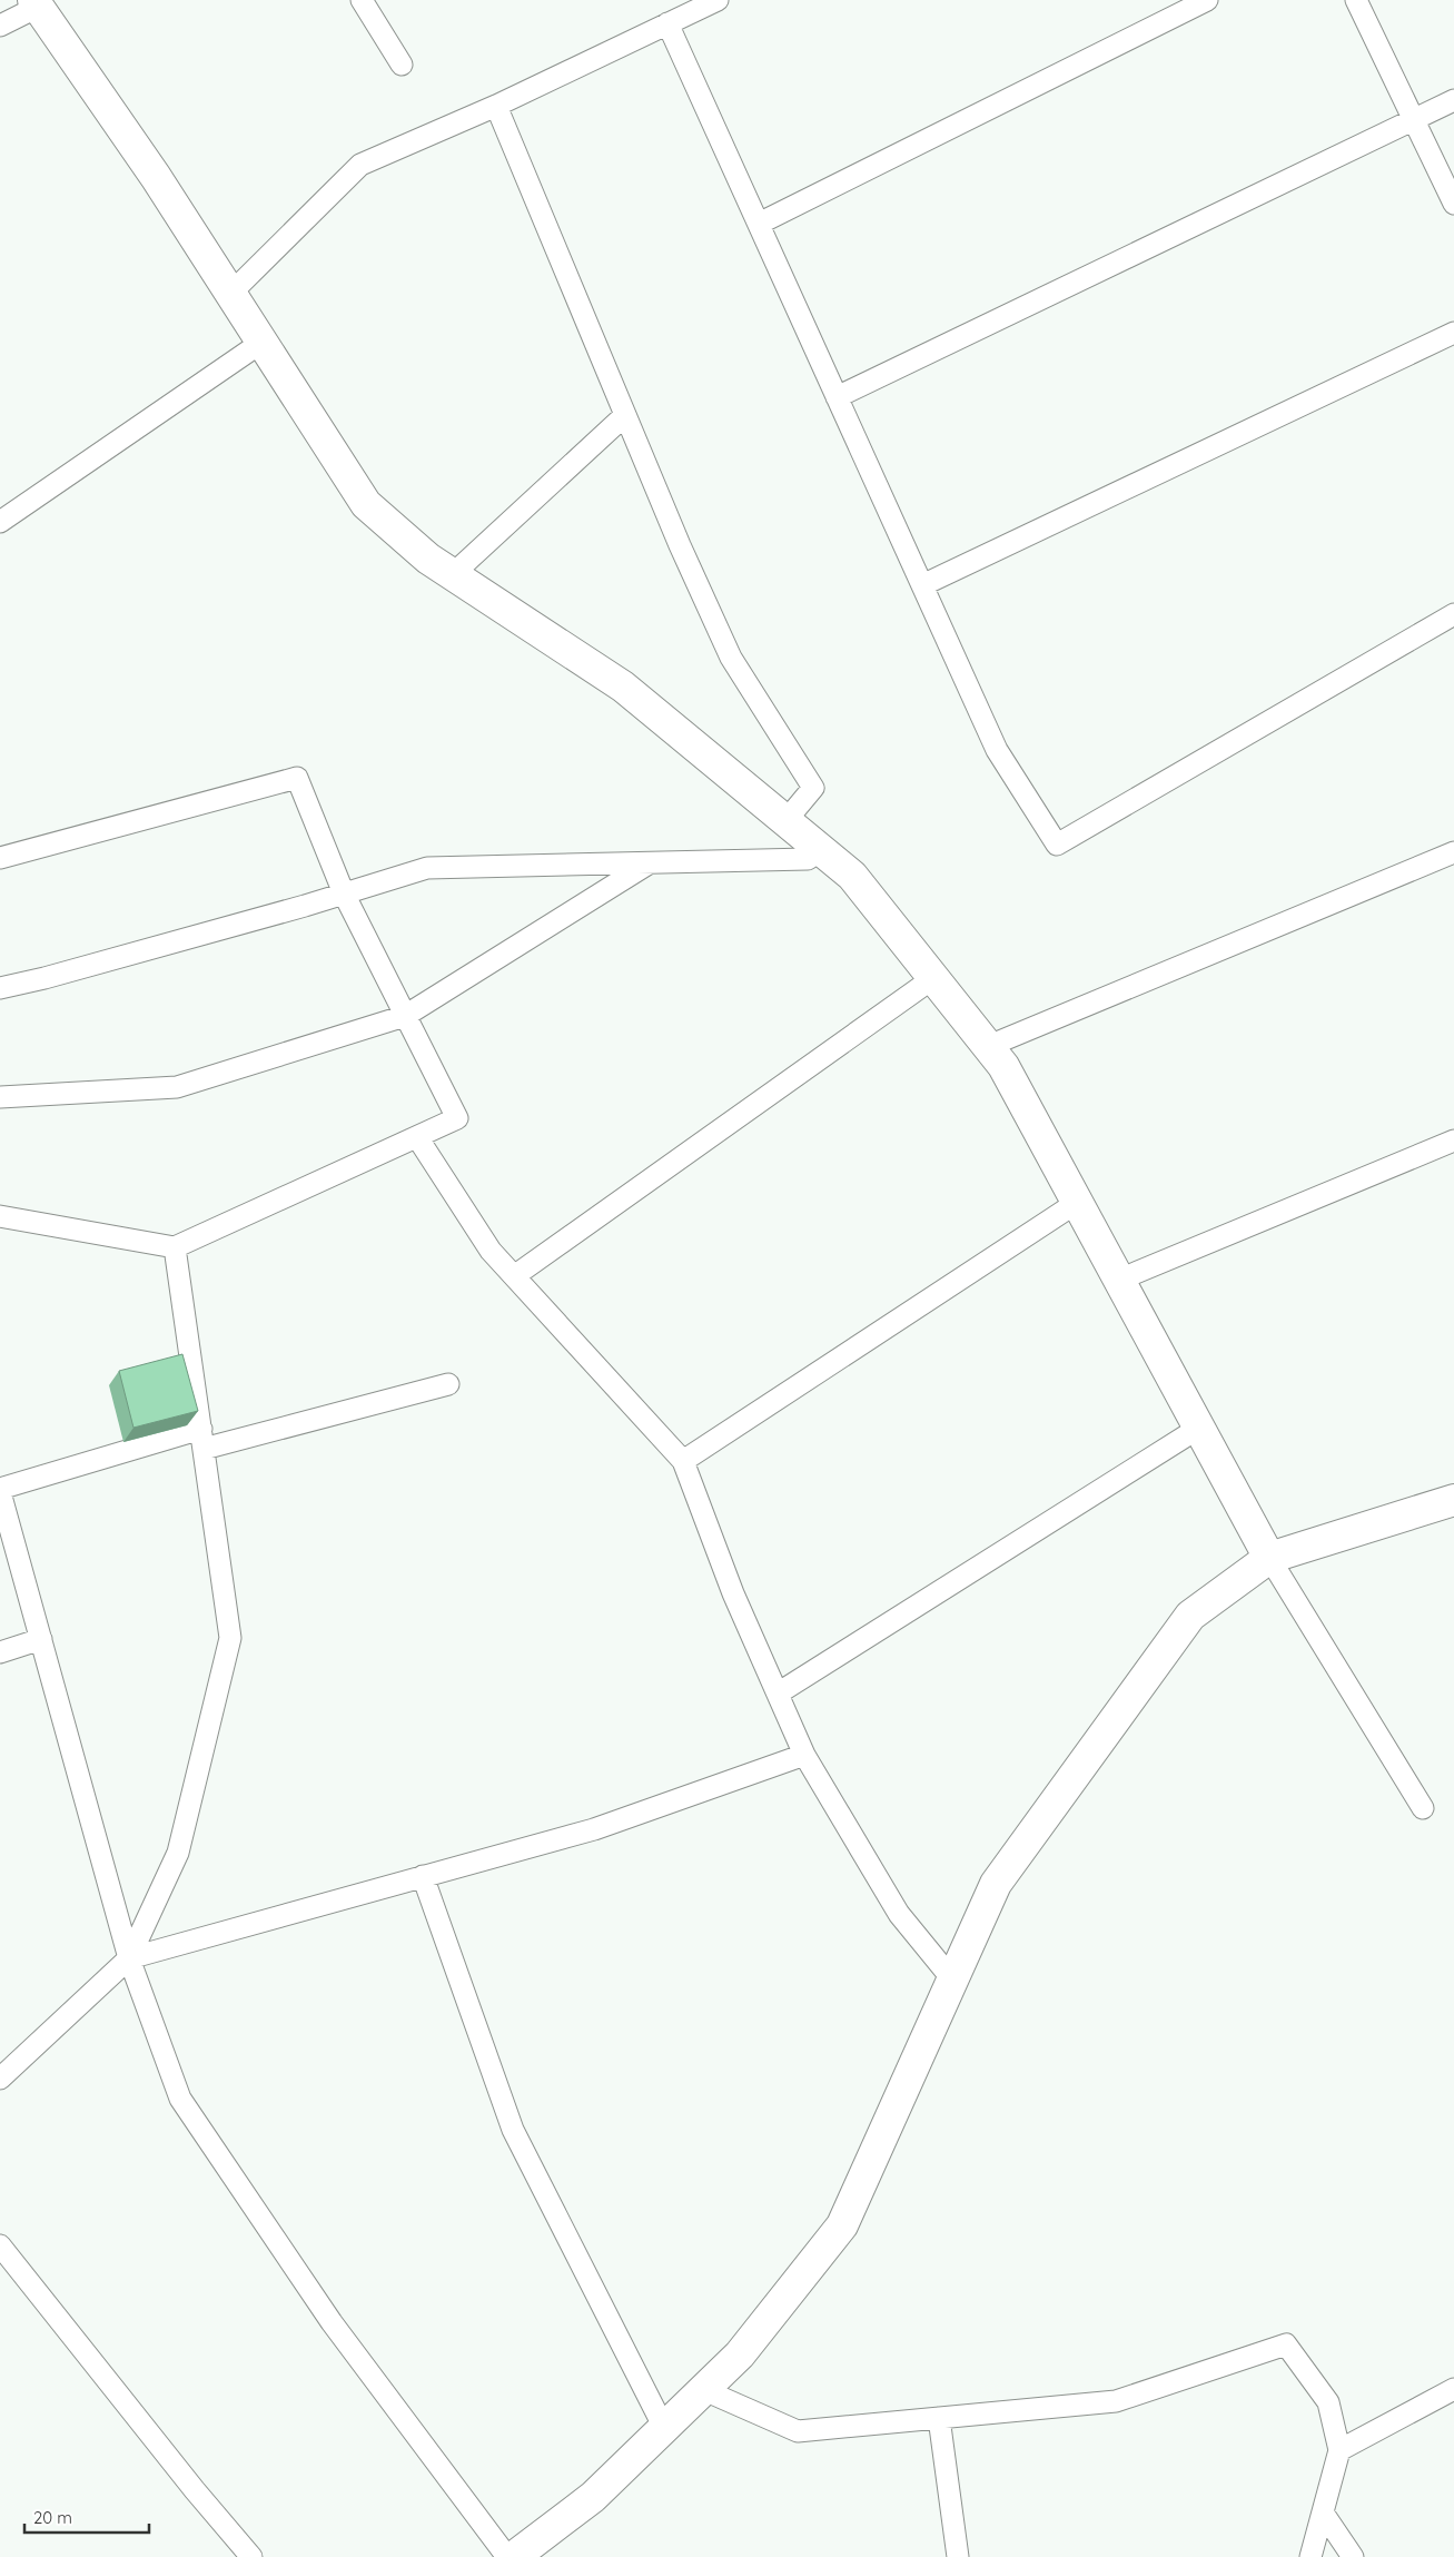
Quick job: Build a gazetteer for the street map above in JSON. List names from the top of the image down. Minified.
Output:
{"scale_bar":"20 m"}
